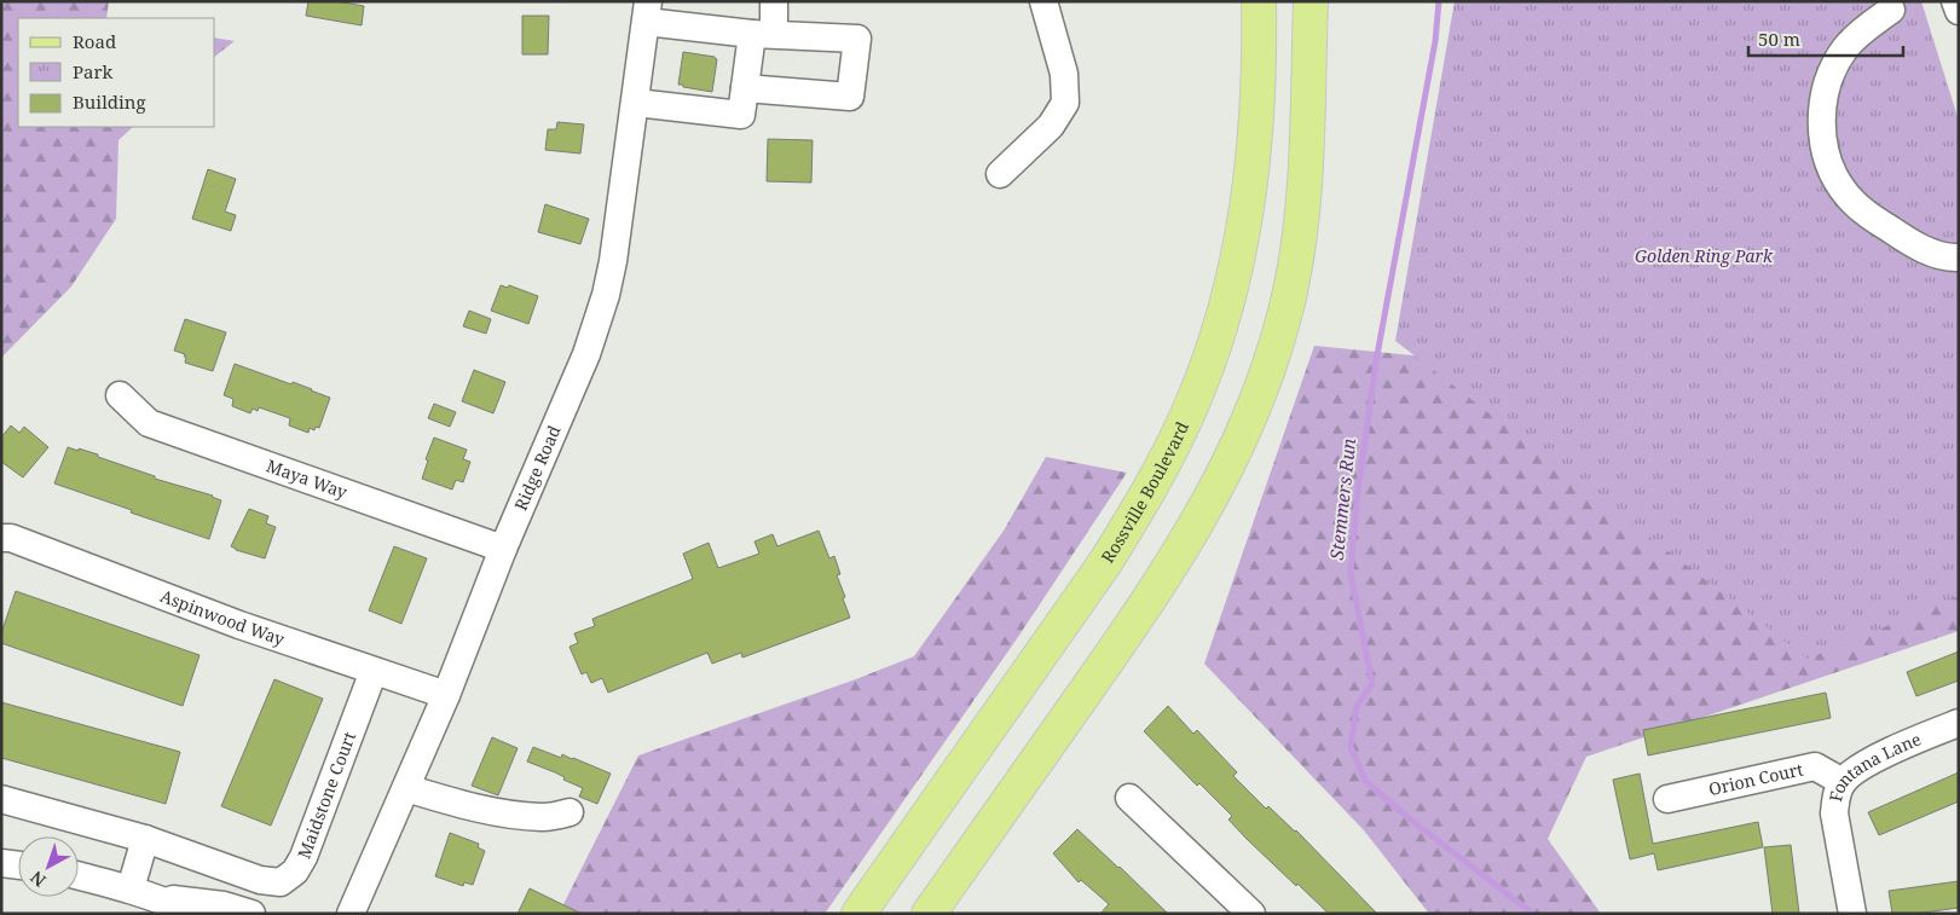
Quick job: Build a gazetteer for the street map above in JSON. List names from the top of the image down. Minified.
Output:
{"streets":{"main road":["Rossville Boulevard"],"street":["Ridge Road","Maya Way","Aspinwood Way","Fontana Lane","Orion Court","Maidstone Court"]},"crossings":[["Ridge Road","Maya Way"],["Ridge Road","Aspinwood Way"],["Aspinwood Way","Maidstone Court"],["Fontana Lane","Orion Court"]],"water":["Stemmers Run"],"parks":["Golden Ring Park"],"legend":["Road","Park","Building"],"scale_bar":"50 m","north":"bottom left"}
